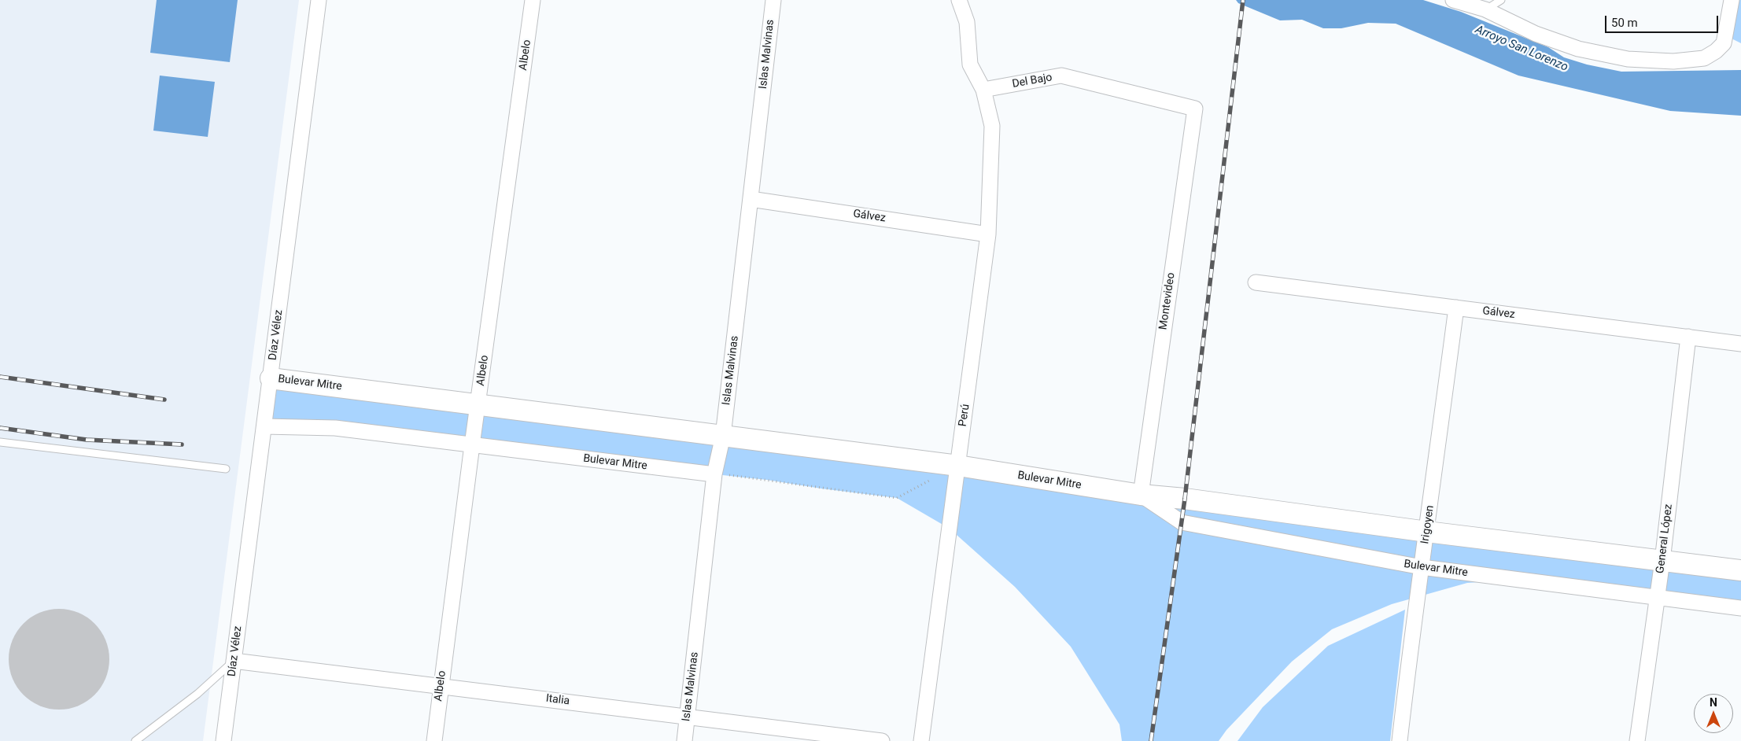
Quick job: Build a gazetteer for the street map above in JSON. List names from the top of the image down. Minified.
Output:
{"streets":{"street":["Islas Malvinas","Albelo","Del Bajo","Gálvez","Montevideo","Díaz Vélez","Bulevar Mitre","Perú","Irigoyen","General López","Italia"]},"crossings":[["Islas Malvinas","Gálvez"],["Islas Malvinas","Bulevar Mitre"],["Islas Malvinas","Italia"],["Albelo","Bulevar Mitre"],["Albelo","Italia"],["Del Bajo","Montevideo"],["Del Bajo","Perú"],["Gálvez","Perú"],["Gálvez","Irigoyen"],["Gálvez","General López"],["Montevideo","Bulevar Mitre"],["Díaz Vélez","Bulevar Mitre"],["Díaz Vélez","Italia"],["Bulevar Mitre","Perú"],["Bulevar Mitre","Irigoyen"],["Bulevar Mitre","General López"]],"water":["Arroyo San Lorenzo"],"scale_bar":"50 m","north":"top"}
